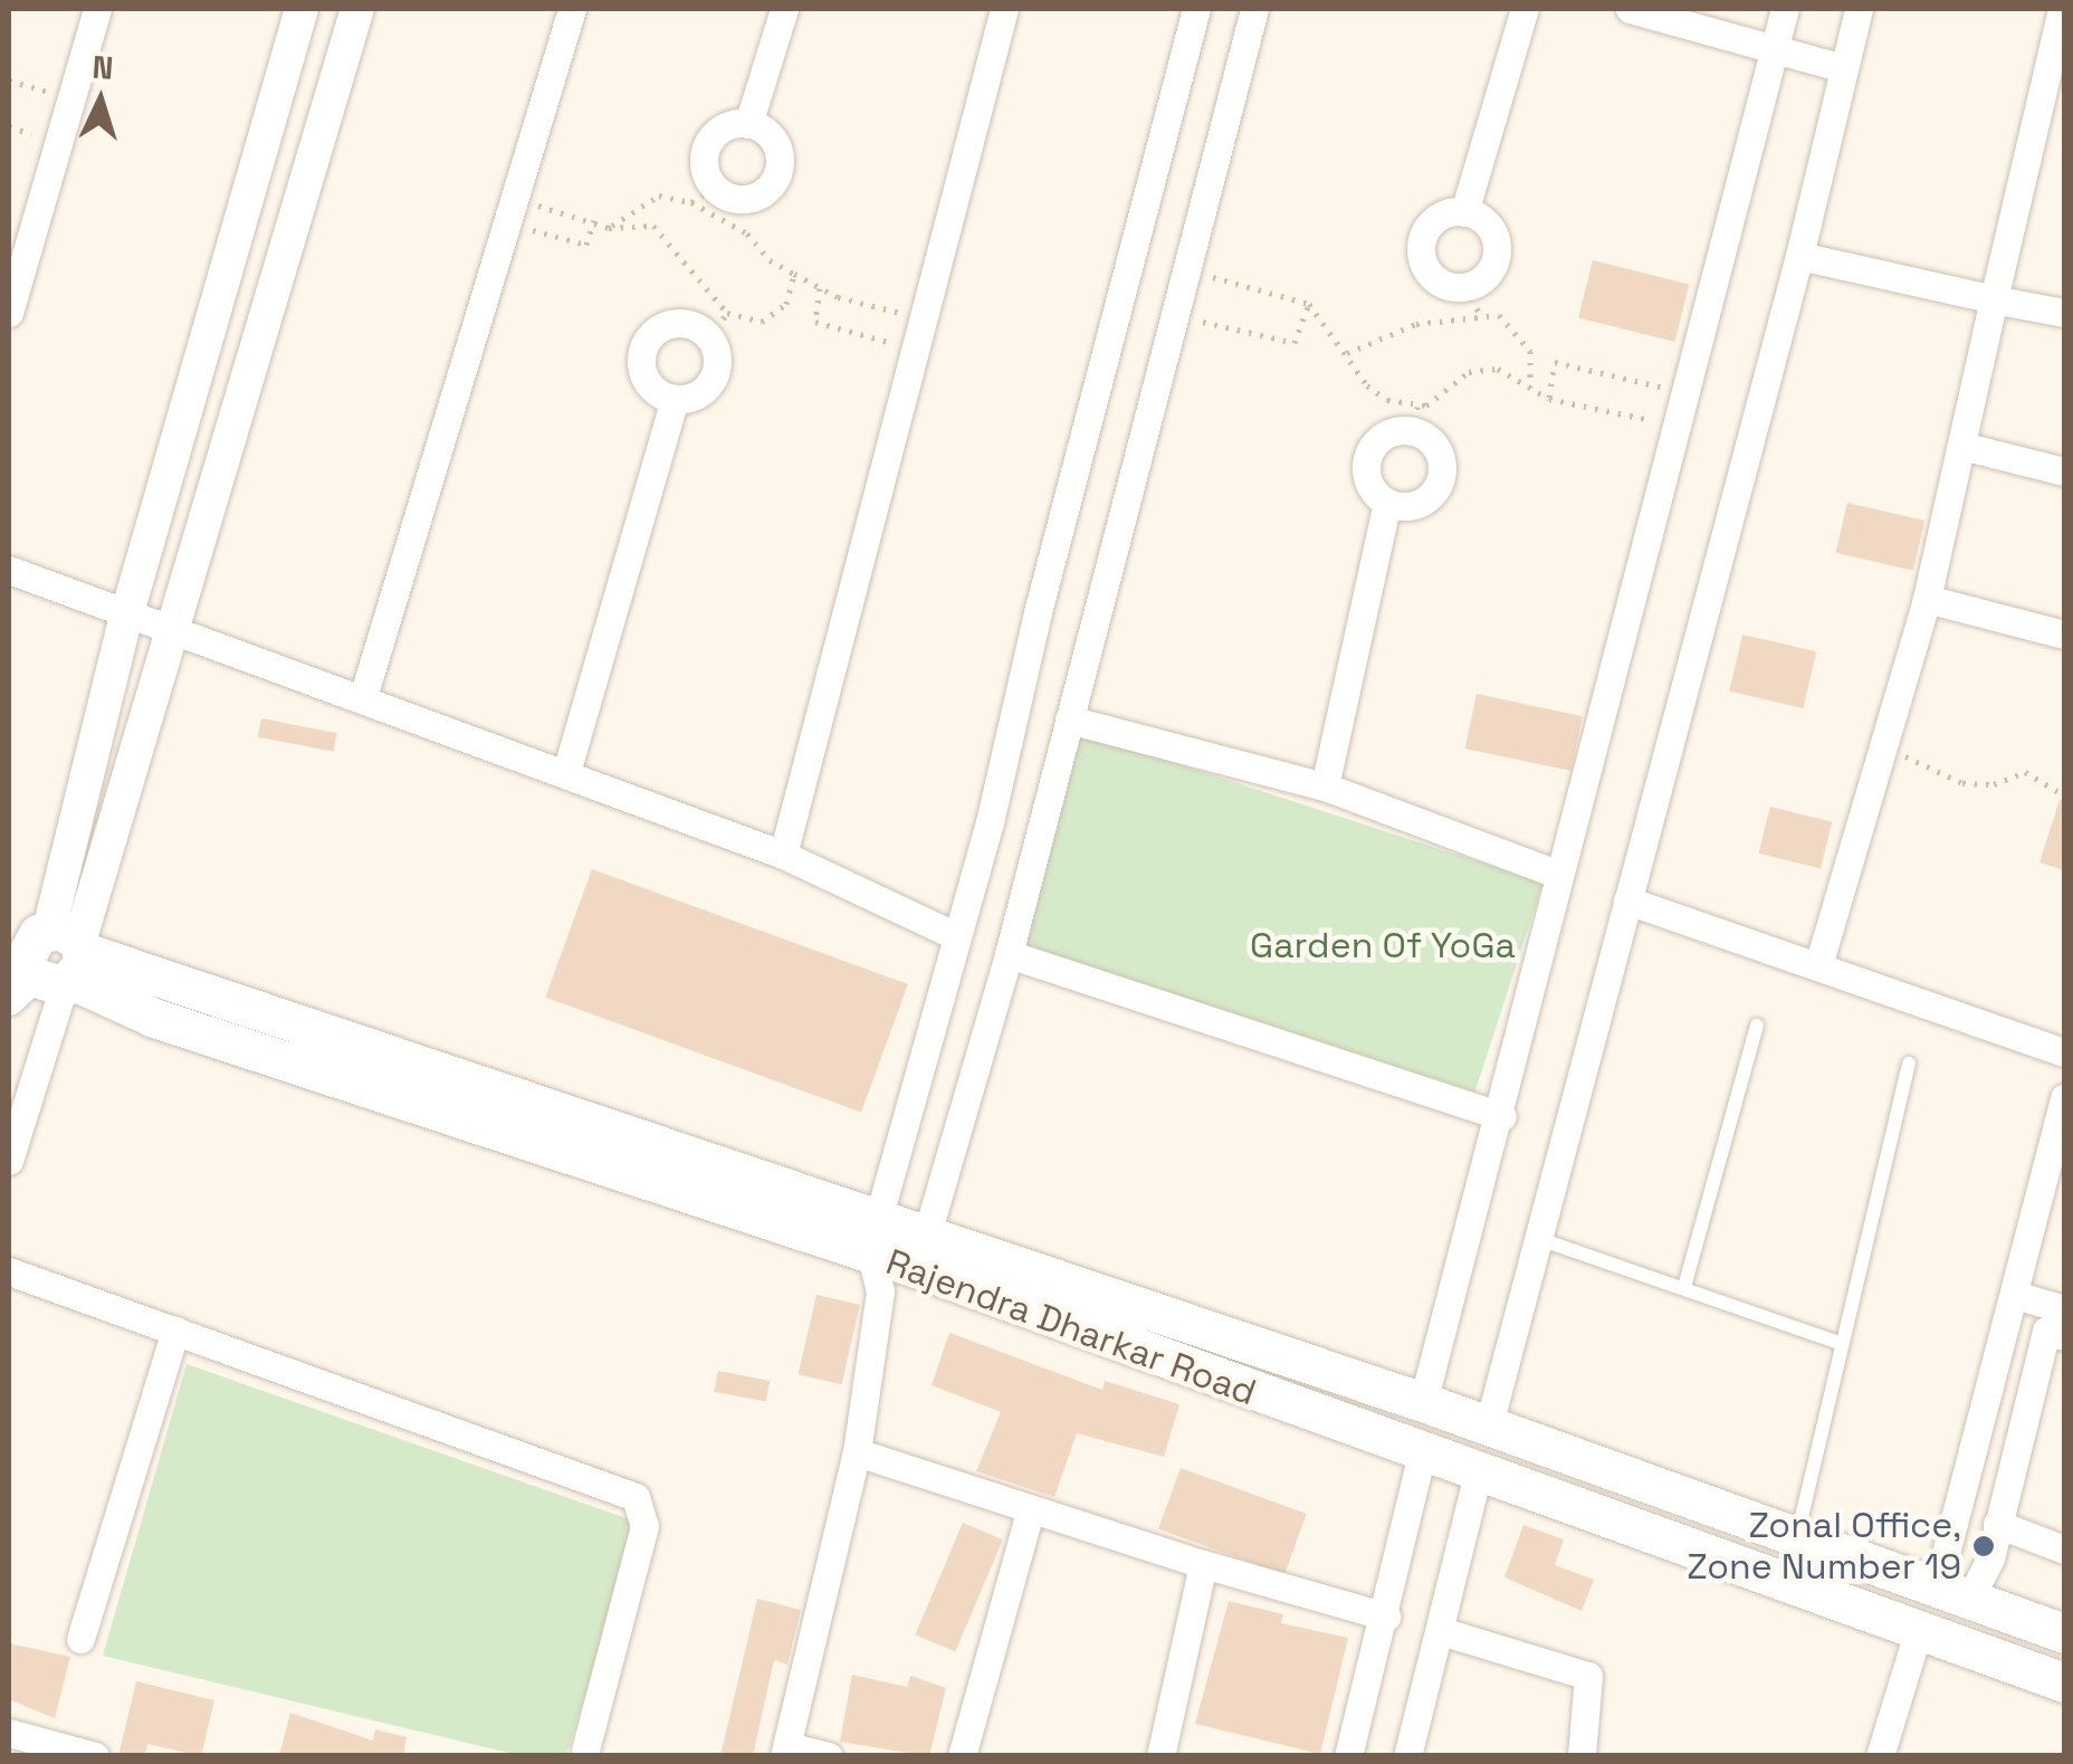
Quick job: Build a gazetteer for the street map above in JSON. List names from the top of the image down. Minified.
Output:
{"streets":{"main road":["Rajendra Dharkar Road"]},"parks":["Garden Of YoGa"],"places":["Zonal Office, Zone Number 19"],"north":"top"}
